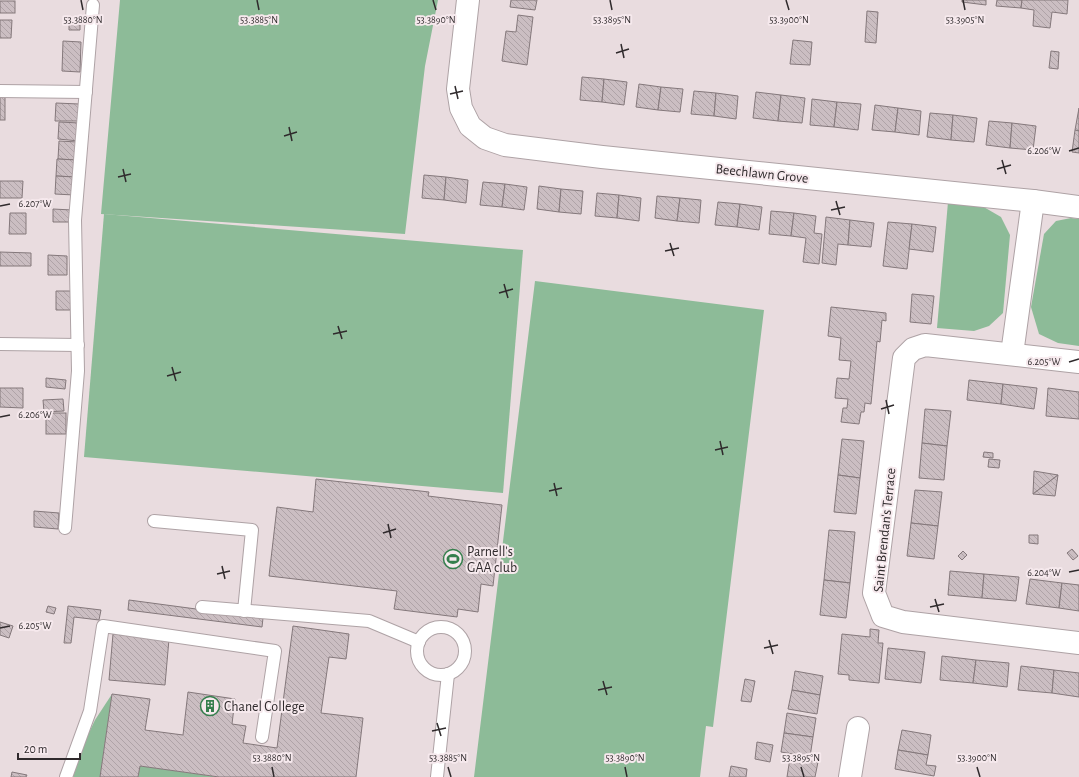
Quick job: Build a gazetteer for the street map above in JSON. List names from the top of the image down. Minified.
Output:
{"streets":{"street":["Beechlawn Grove","Saint Brendan's Terrace"]},"places":{"sports":["Parnell's GAA club"],"building":["Chanel College"]},"scale_bar":"20 m","coordinates":["53.3890°N","53.3880°N","53.3885°N","53.3895°N","53.3900°N","53.3905°N","6.206°W","6.207°W","6.205°W","6.204°W"]}
